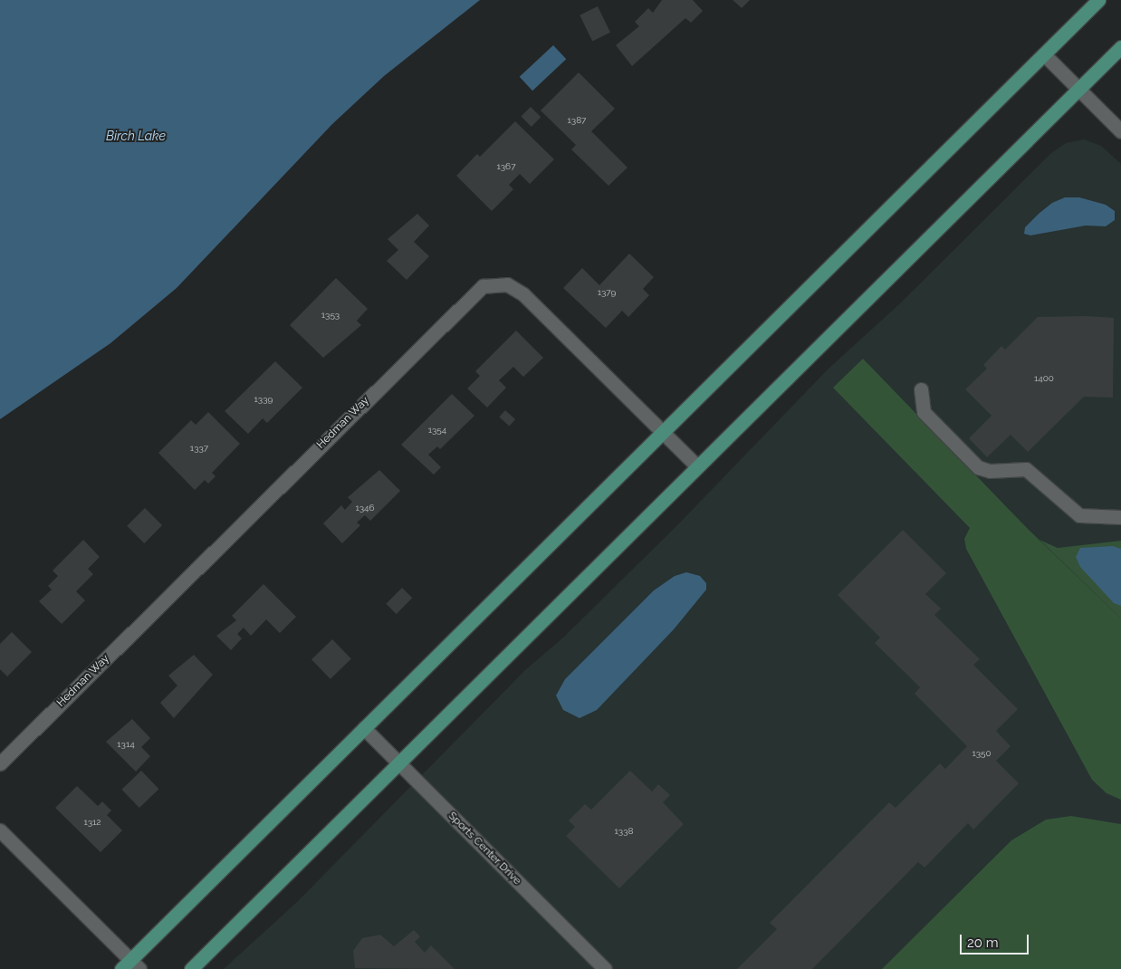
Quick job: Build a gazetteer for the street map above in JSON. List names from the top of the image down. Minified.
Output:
{"streets":{"street":["Hedman Way","Sports Center Drive"]},"water":["Birch Lake"],"house_numbers":["1387","1367","1379","1353","1400","1339","1354","1337","1346","1314","1350","1312","1338"],"scale_bar":"20 m"}
